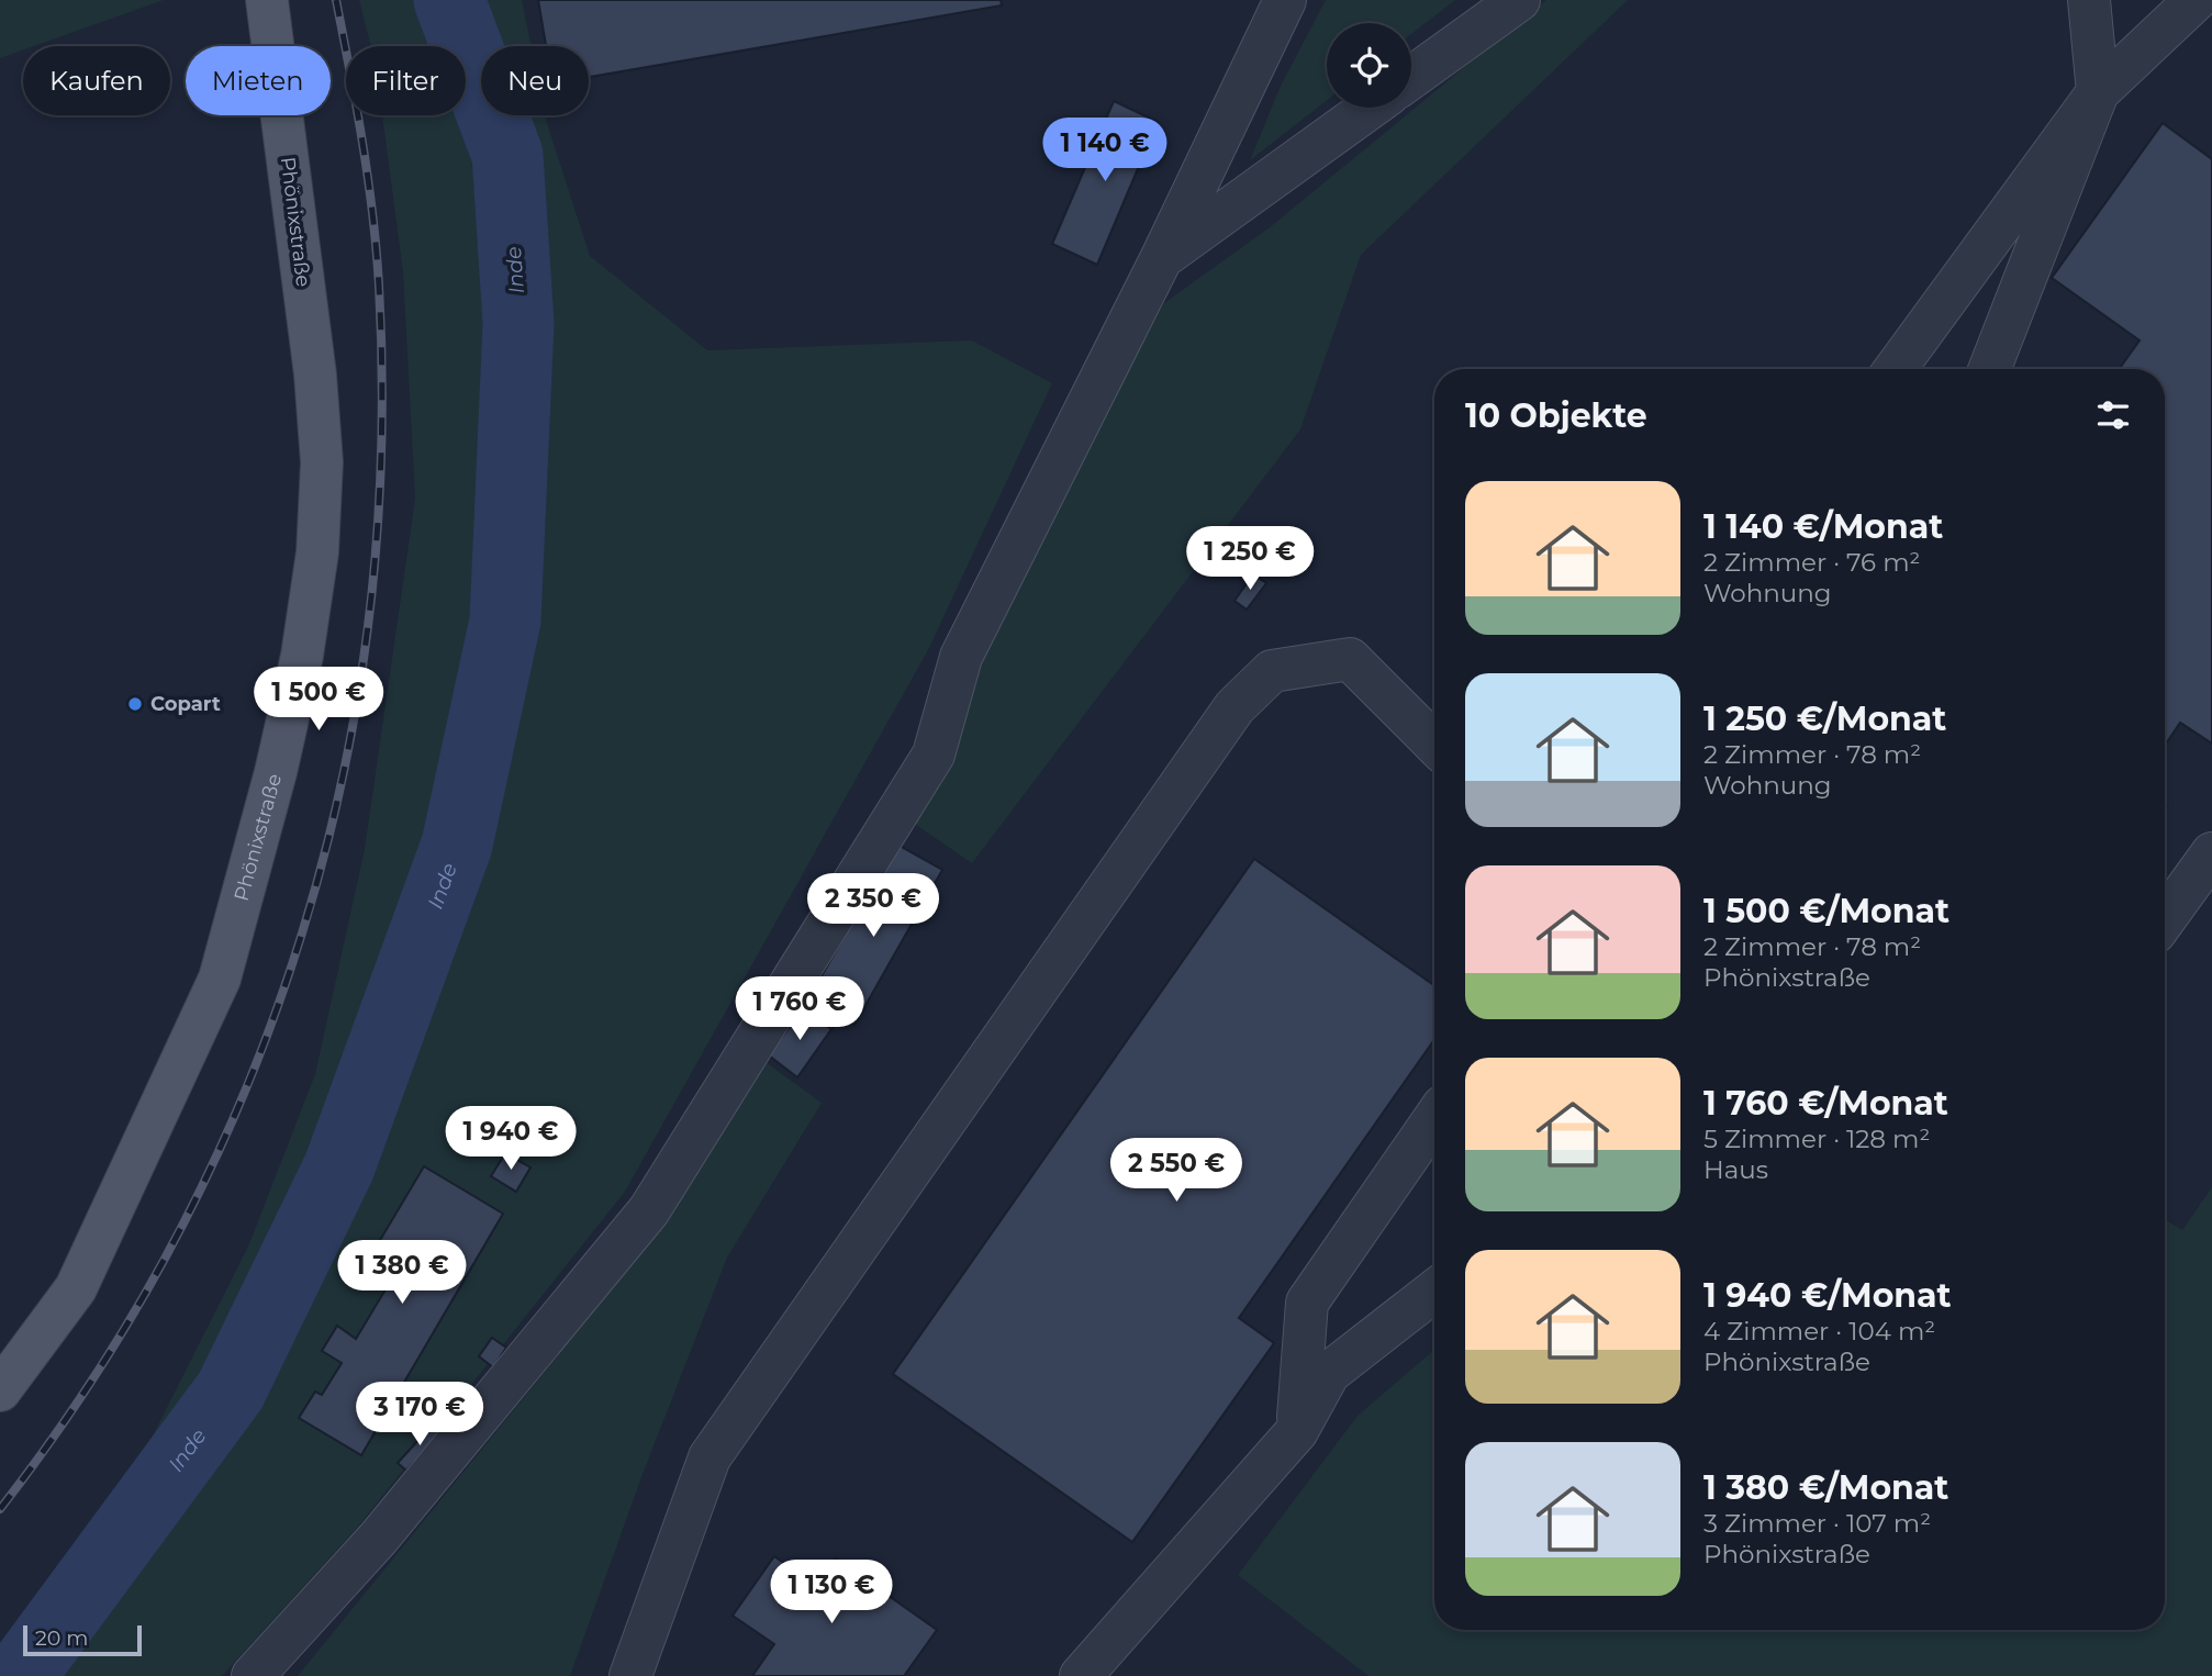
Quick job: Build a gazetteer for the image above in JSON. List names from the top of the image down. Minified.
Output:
{"streets":{"main road":["Phönixstraße"]},"water":["Inde"],"places":["Copart"],"scale_bar":"20 m","page":{"chip":["Kaufen","Mieten","Filter","Neu"],"price":["1 140 €","1 250 €","1 500 €","2 350 €","1 760 €","1 940 €","2 550 €","1 380 €","3 170 €","1 130 €"],"heading":"10 Objekte","list":[{"name":"1 140 €/Monat","note":"2 Zimmer · 76 m² · Wohnung"},{"name":"1 250 €/Monat","note":"2 Zimmer · 78 m² · Wohnung"},{"name":"1 500 €/Monat","note":"2 Zimmer · 78 m² · Phönixstraße"},{"name":"1 760 €/Monat","note":"5 Zimmer · 128 m² · Haus"},{"name":"1 940 €/Monat","note":"4 Zimmer · 104 m² · Phönixstraße"},{"name":"1 380 €/Monat","note":"3 Zimmer · 107 m² · Phönixstraße"}],"scale":"20 m"}}
